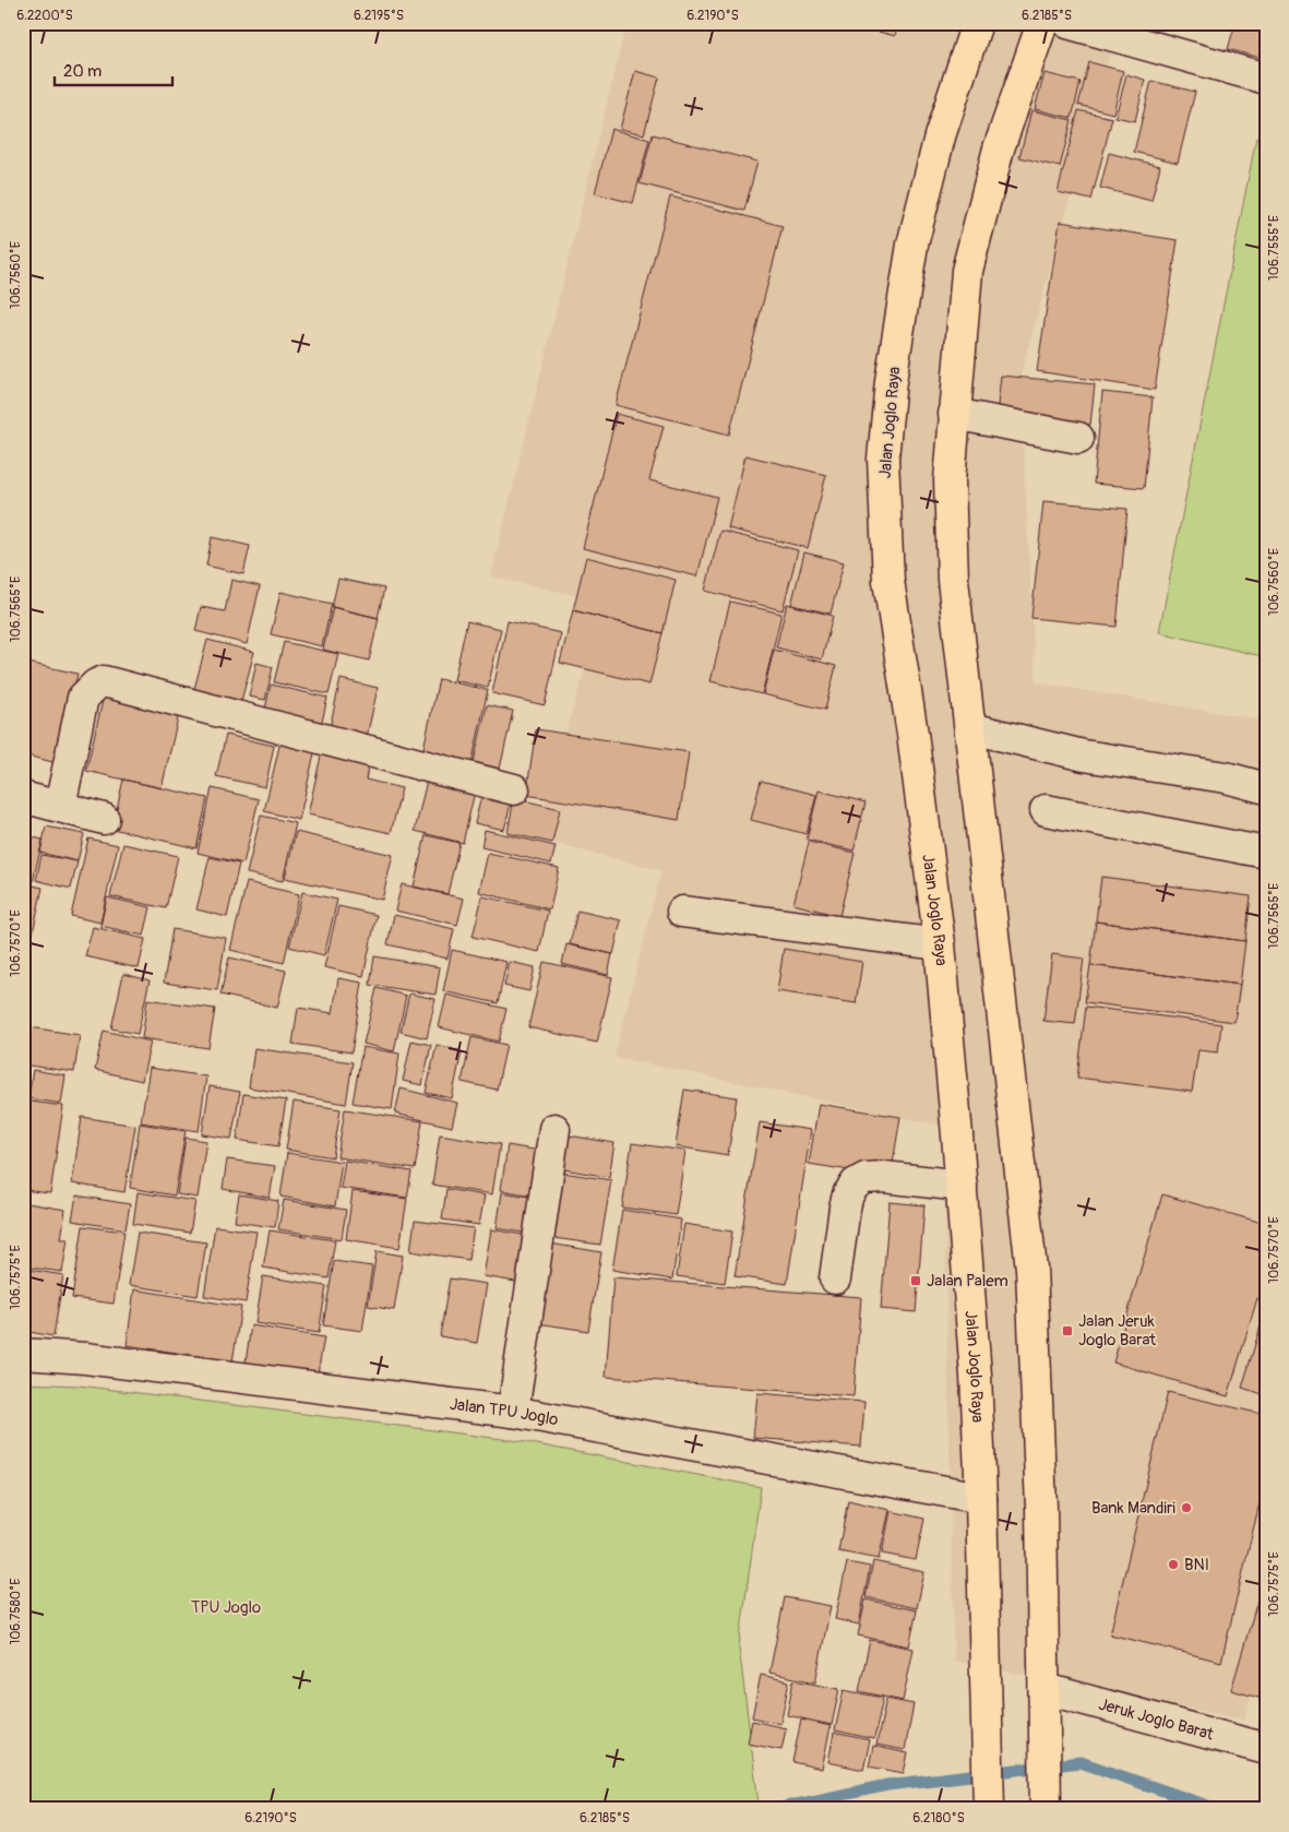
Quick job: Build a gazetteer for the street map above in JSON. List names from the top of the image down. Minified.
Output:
{"streets":{"main road":["Jalan Joglo Raya"],"street":["Jalan TPU Joglo","Jeruk Joglo Barat"]},"crossings":[["Jalan Joglo Raya","Jalan TPU Joglo"]],"parks":["TPU Joglo"],"places":{"transit":["Jalan Palem","Jalan Jeruk Joglo Barat"],"other":["Bank Mandiri","BNI"]},"scale_bar":"20 m","coordinates":["6.2200°S","6.2195°S","6.2190°S","6.2185°S","106.7555°E","106.7560°E","106.7565°E","106.7570°E","106.7575°E","106.7580°E","6.2180°S"]}
